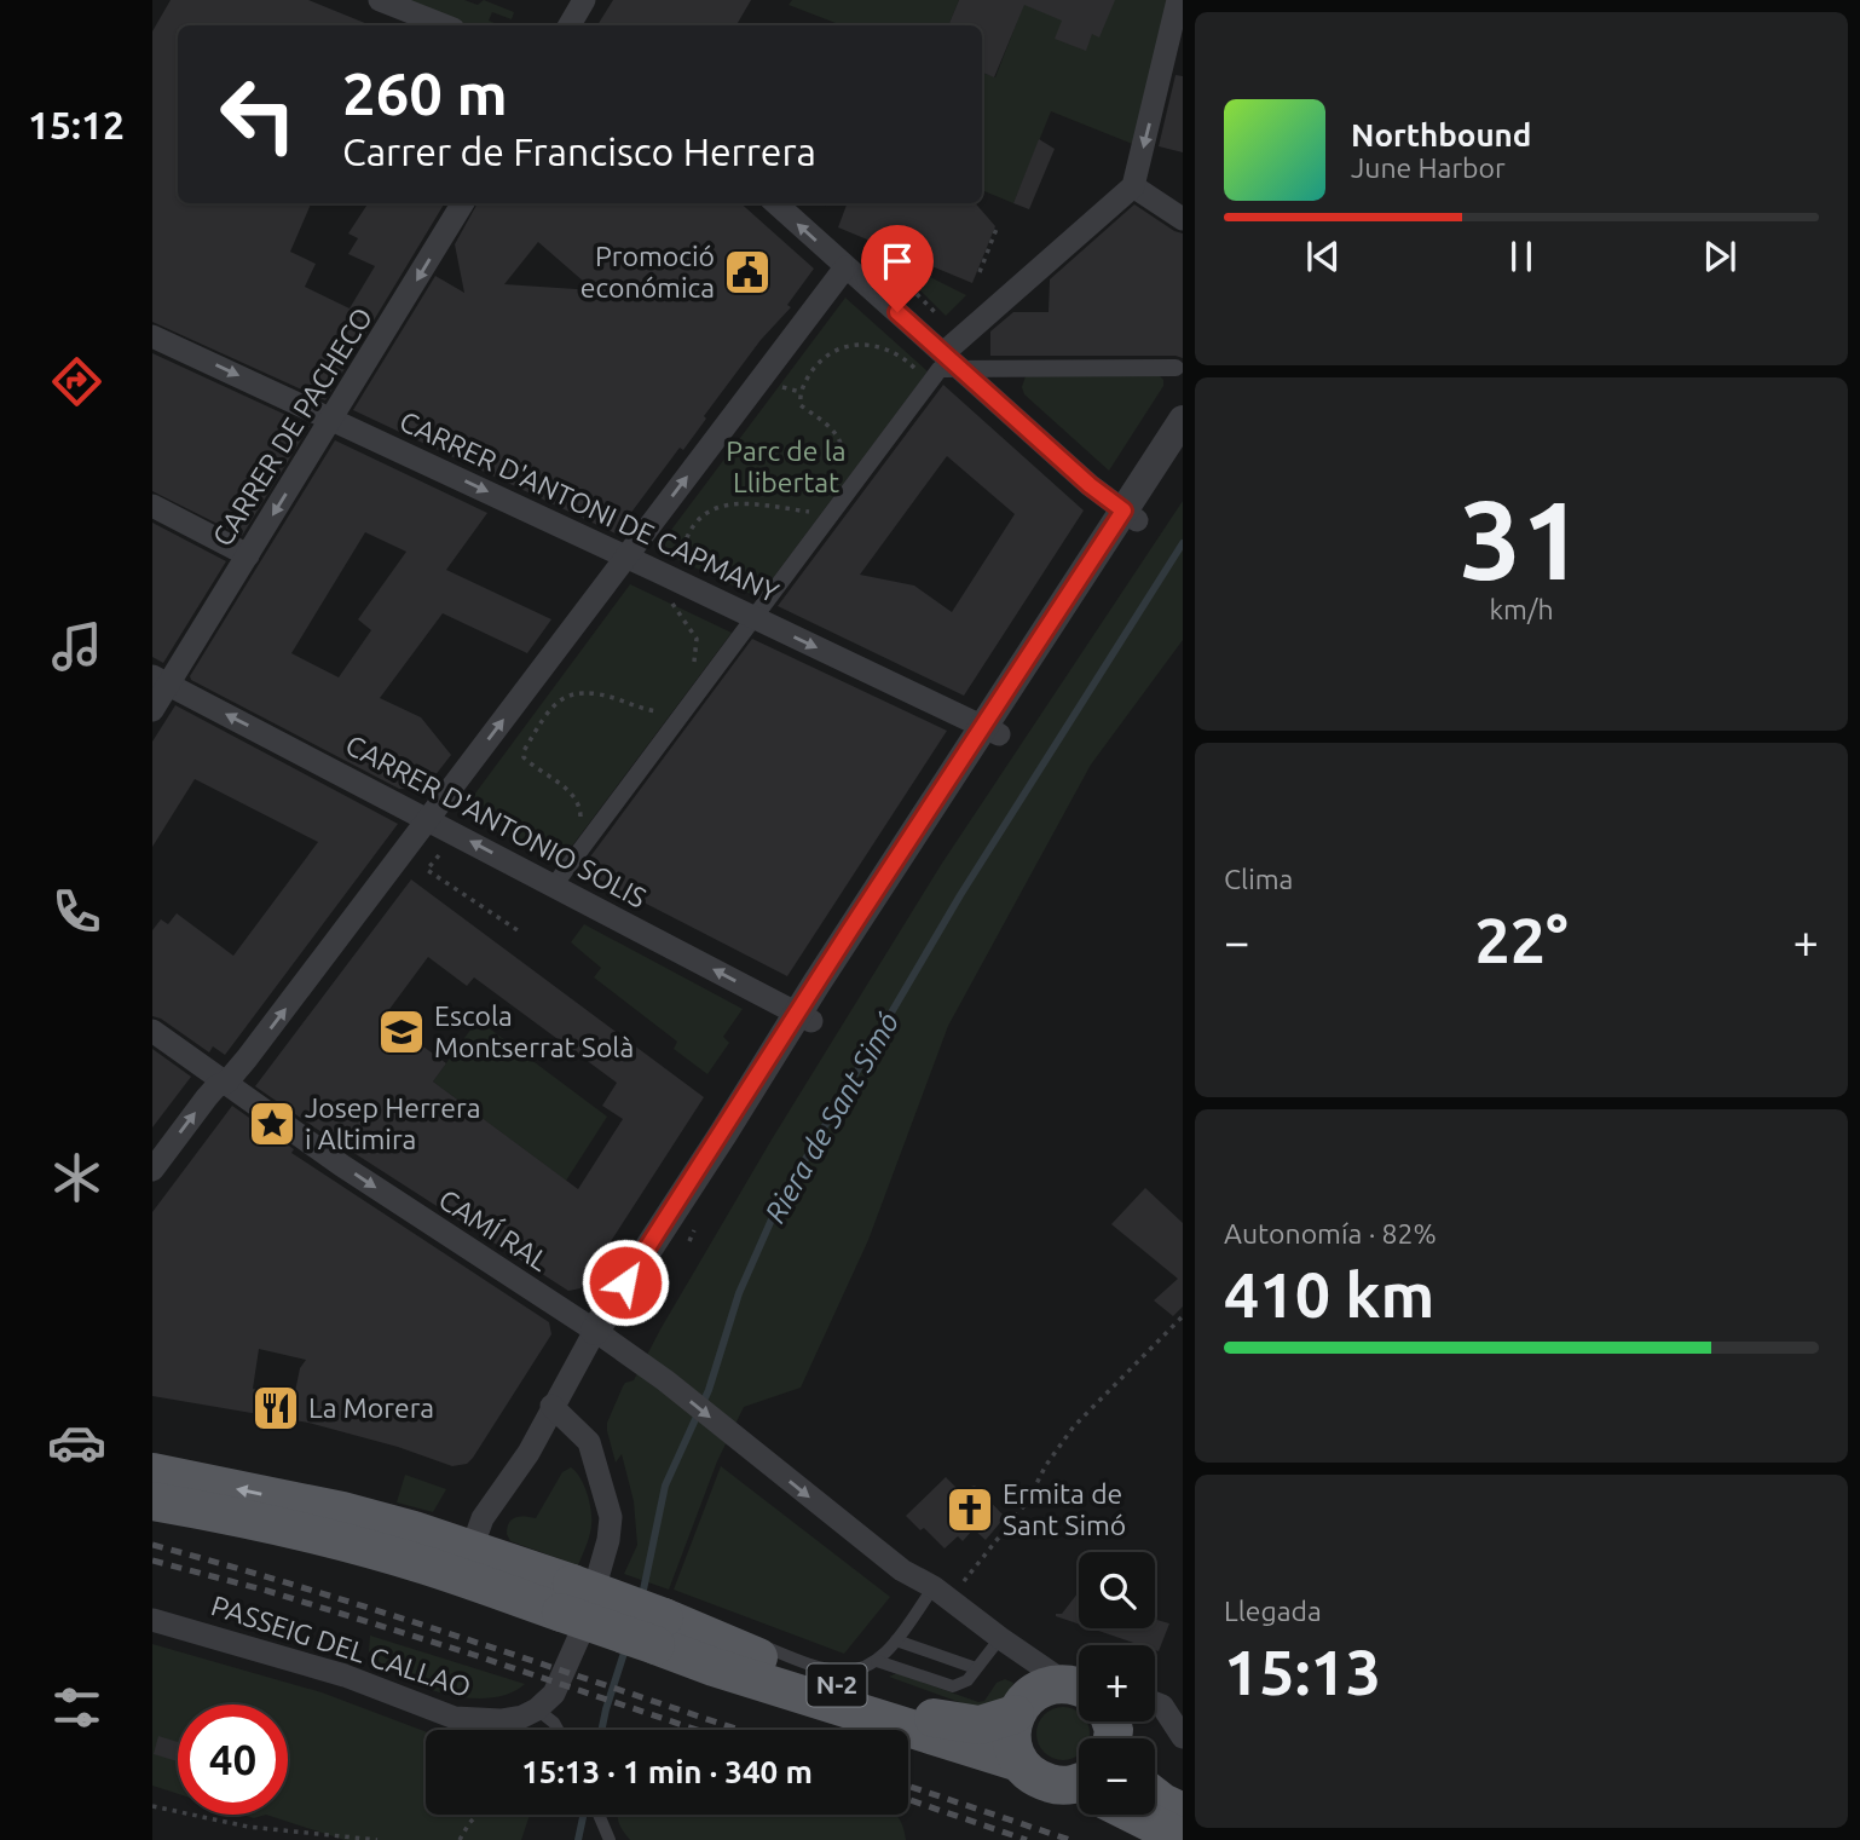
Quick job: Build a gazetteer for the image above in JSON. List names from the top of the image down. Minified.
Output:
{"streets":{"main road":["N-2"],"street":["CARRER DE PACHECO","CARRER D'ANTONI DE CAPMANY","CARRER D'ANTONIO SOLIS","CAMÍ RAL","PASSEIG DEL CALLAO"]},"crossings":[["CARRER DE PACHECO","CARRER D'ANTONI DE CAPMANY"],["CARRER DE PACHECO","CARRER D'ANTONIO SOLIS"],["CAMÍ RAL","N-2"]],"one_way":["CARRER DE PACHECO","CARRER D'ANTONI DE CAPMANY","CARRER D'ANTONIO SOLIS","CAMÍ RAL"],"water":["Riera de Sant Simó"],"parks":["Parc de la Llibertat"],"places":{"public building":["Promoció económica"],"school or university":["Escola Montserrat Solà"],"place":["Josep Herrera i Altimira"],"restaurant":["La Morera"],"church":["Ermita de Sant Simó"]},"page":{"tabs":"15:12","turn":["260 m","Carrer de Francisco Herrera"],"song":["Northbound","June Harbor"],"tile":[["31","km/h"],"Clima",["Autonomía · 82%","410 km"],["Llegada","15:13"]],"heat":["−","22°","+"],"map_buttons":["+","−"],"limit":"40","trip":"15:13 · 1 min · 340 m"}}
